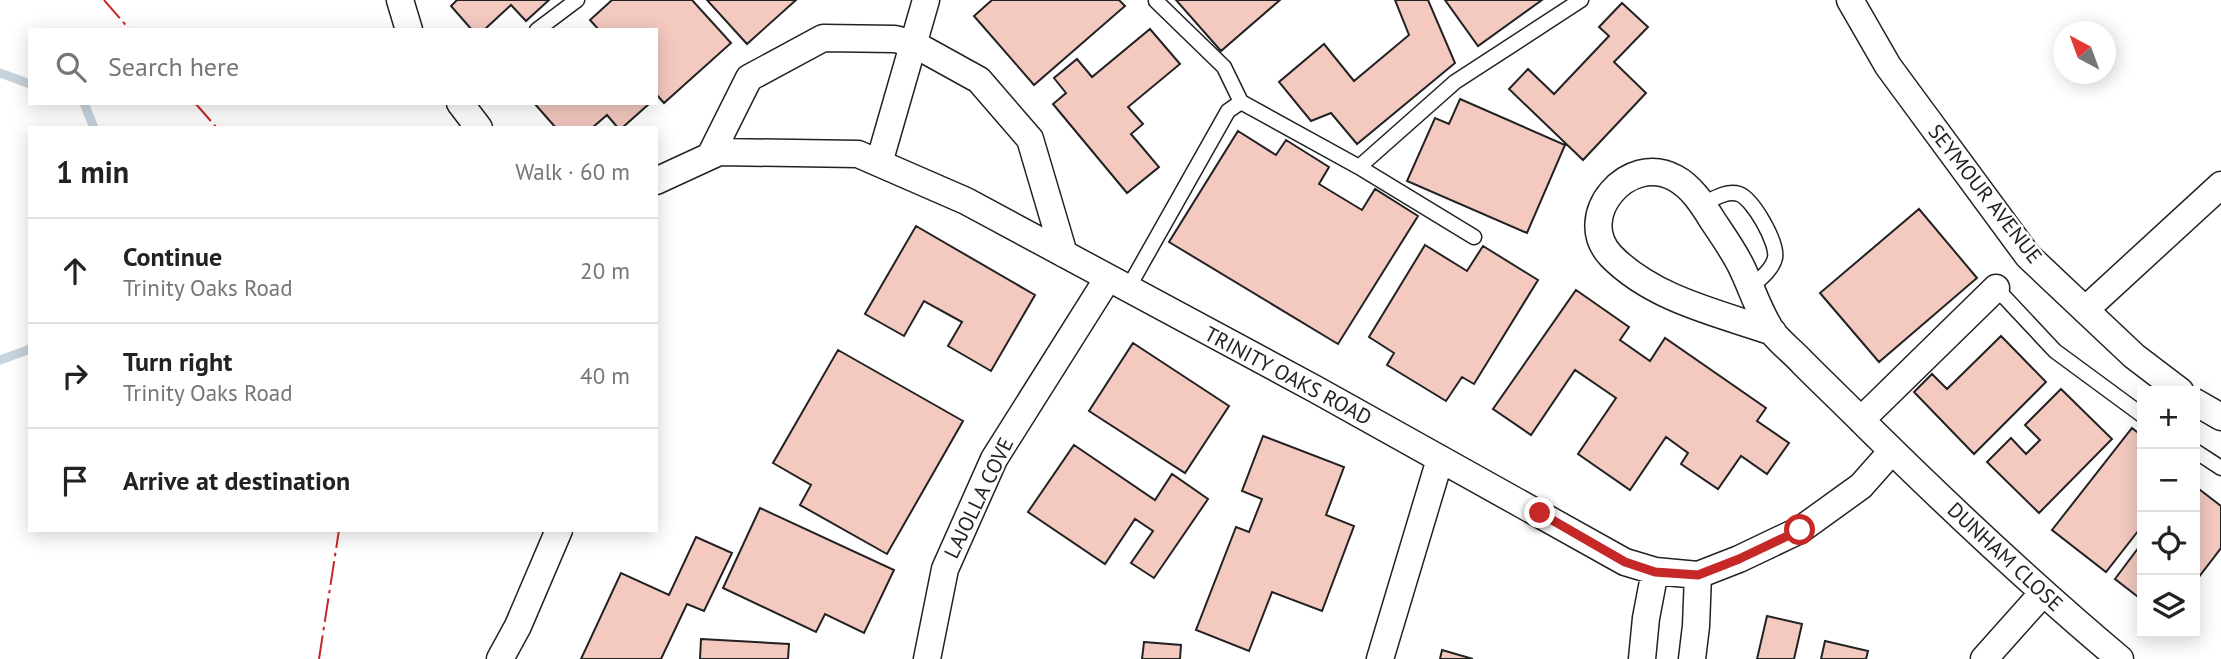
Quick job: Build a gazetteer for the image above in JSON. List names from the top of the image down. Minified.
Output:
{"streets":{"street":["SEYMOUR AVENUE","TRINITY OAKS ROAD","LAJOLLA COVE","DUNHAM CLOSE"]},"crossings":[["TRINITY OAKS ROAD","LAJOLLA COVE"],["TRINITY OAKS ROAD","DUNHAM CLOSE"]],"north":"top left","page":{"search":"Search here","heading":["1 min","Walk · 60 m"],"list":[["Continue","Trinity Oaks Road","20 m"],["Turn right","Trinity Oaks Road","40 m"],"Arrive at destination"],"map_buttons":["+","−"]}}
